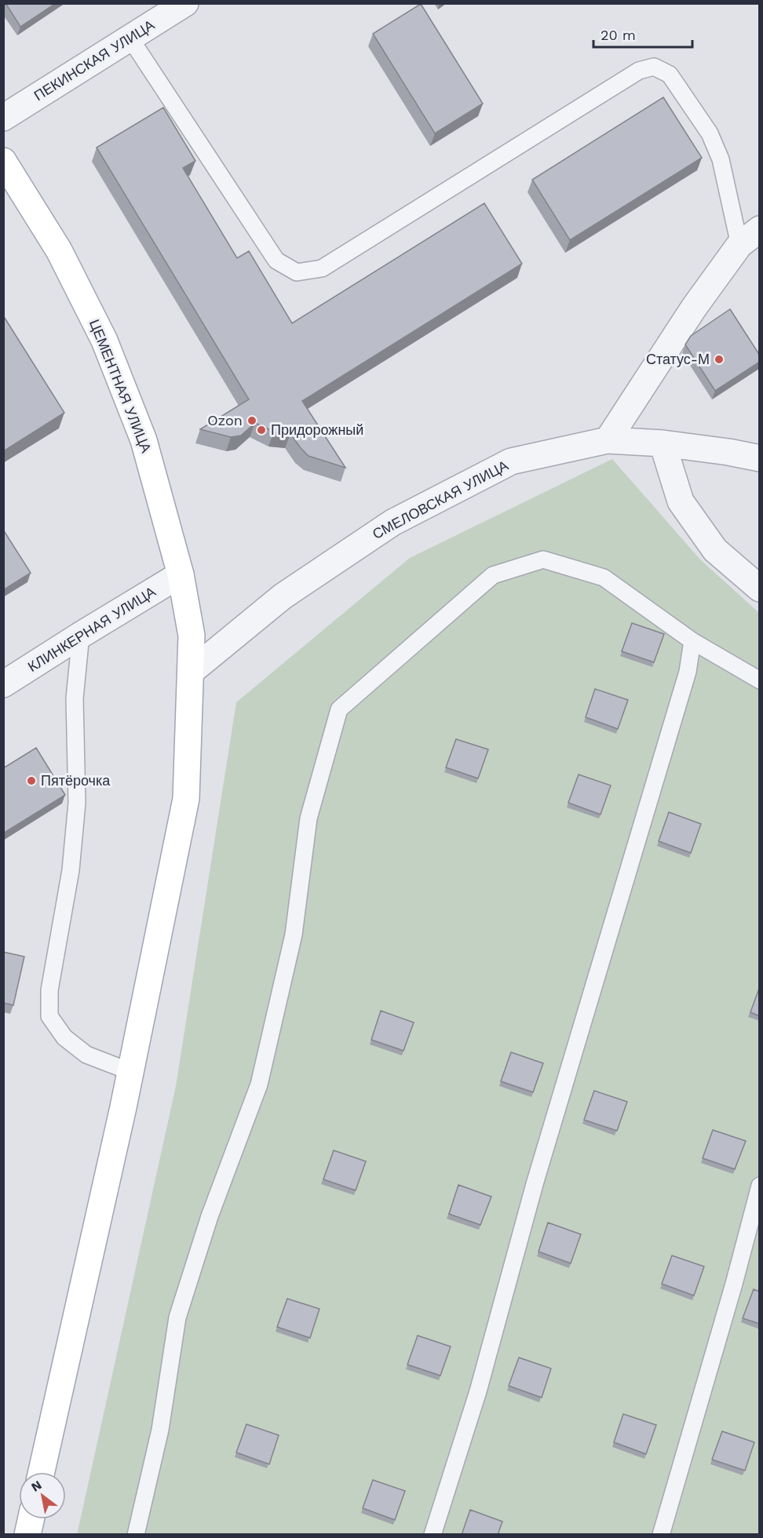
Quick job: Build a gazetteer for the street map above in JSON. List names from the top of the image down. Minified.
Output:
{"streets":{"main road":["ЦЕМЕНТНАЯ УЛИЦА"],"street":["ПЕКИНСКАЯ УЛИЦА","СМЕЛОВСКАЯ УЛИЦА","КЛИНКЕРНАЯ УЛИЦА"]},"crossings":[["ЦЕМЕНТНАЯ УЛИЦА","СМЕЛОВСКАЯ УЛИЦА"],["ЦЕМЕНТНАЯ УЛИЦА","КЛИНКЕРНАЯ УЛИЦА"]],"places":["Статус-М","Ozon","Придорожный","Пятёрочка"],"scale_bar":"20 m","north":"top left"}
